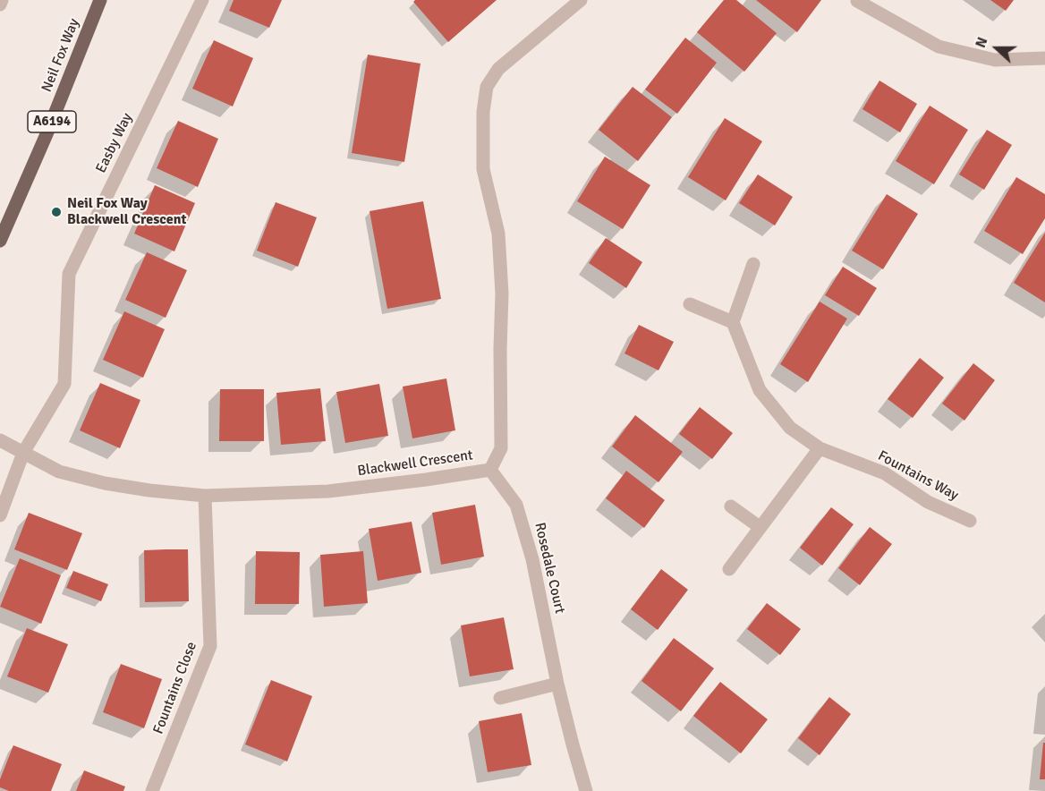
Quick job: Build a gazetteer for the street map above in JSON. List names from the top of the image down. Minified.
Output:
{"streets":{"main road":["Neil Fox Way","A6194"],"street":["Easby Way","Blackwell Crescent","Fountains Way","Rosedale Court","Fountains Close"]},"crossings":[["Easby Way","Blackwell Crescent"],["Blackwell Crescent","Rosedale Court"],["Blackwell Crescent","Fountains Close"]],"places":["Neil Fox Way Blackwell Crescent"],"north":"left"}
